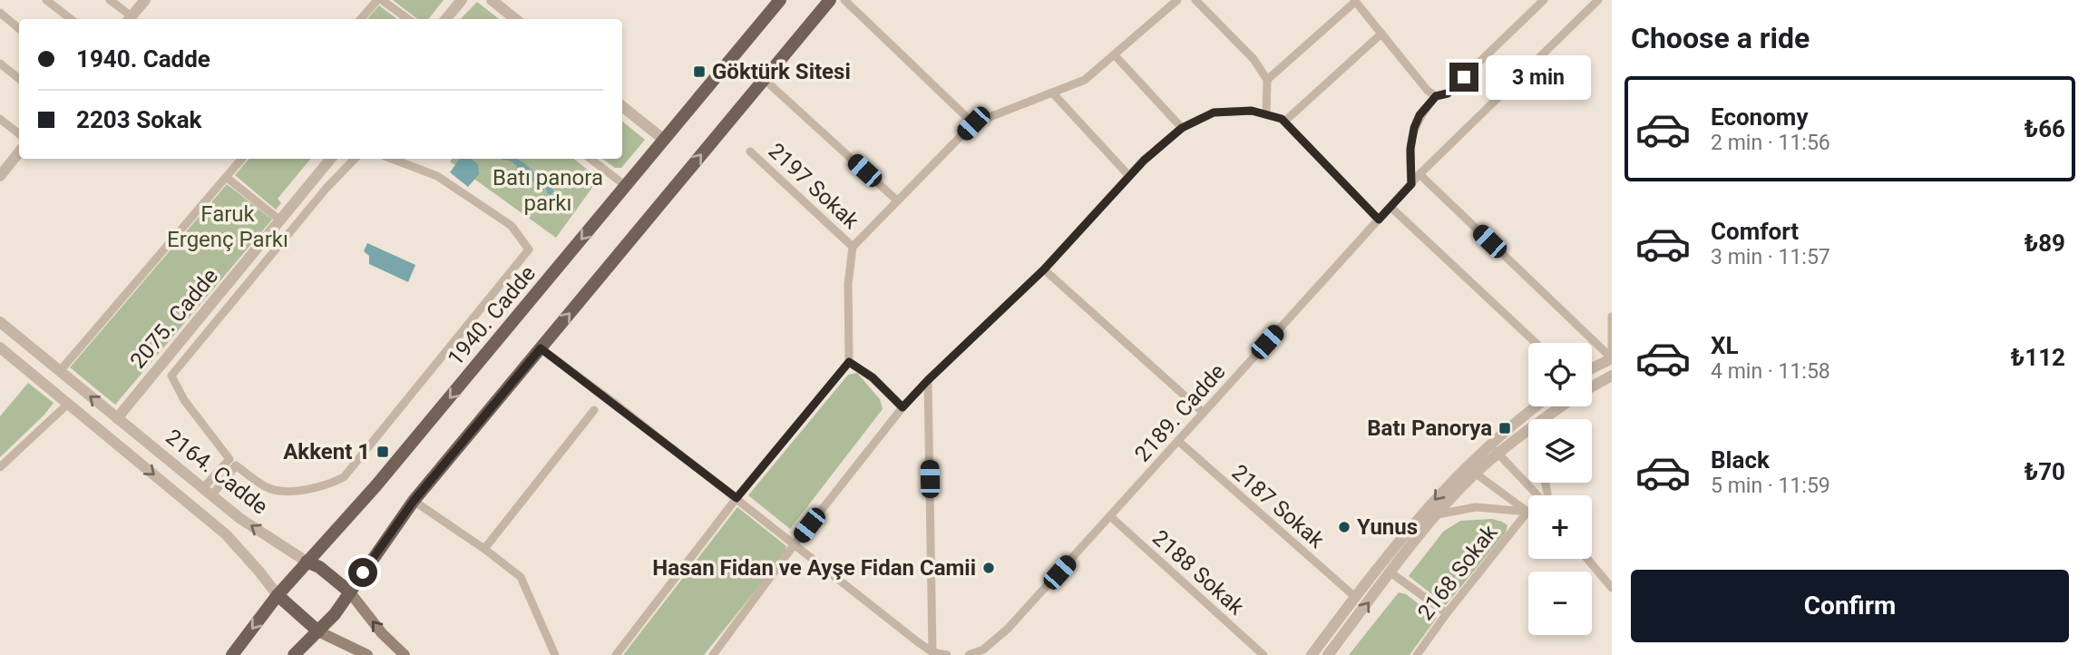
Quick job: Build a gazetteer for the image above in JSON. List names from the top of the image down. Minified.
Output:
{"streets":{"main road":["1940. Cadde","2164. Cadde"],"street":["2197 Sokak","2075. Cadde","2189. Cadde","2187 Sokak","2188 Sokak","2168 Sokak"]},"crossings":[["1940. Cadde","2164. Cadde"],["2075. Cadde","2164. Cadde"],["2189. Cadde","2187 Sokak"],["2189. Cadde","2188 Sokak"]],"parks":["Batı panora parkı","Faruk Ergenç Parkı"],"places":{"transit":["Göktürk Sitesi","Batı Panorya","Akkent 1"],"other":["Yunus","Hasan Fidan ve Ayşe Fidan Camii"]},"page":{"heading":"Choose a ride","banner":["1940. Cadde","2203 Sokak"],"bubble":"3 min","list":[{"name":"Economy","note":"2 min · 11:56","value":"₺66"},{"name":"Comfort","note":"3 min · 11:57","value":"₺89"},{"name":"XL","note":"4 min · 11:58","value":"₺112"},{"name":"Black","note":"5 min · 11:59","value":"₺70"}],"map_buttons":["+","−"],"buttons":"Confirm"}}
